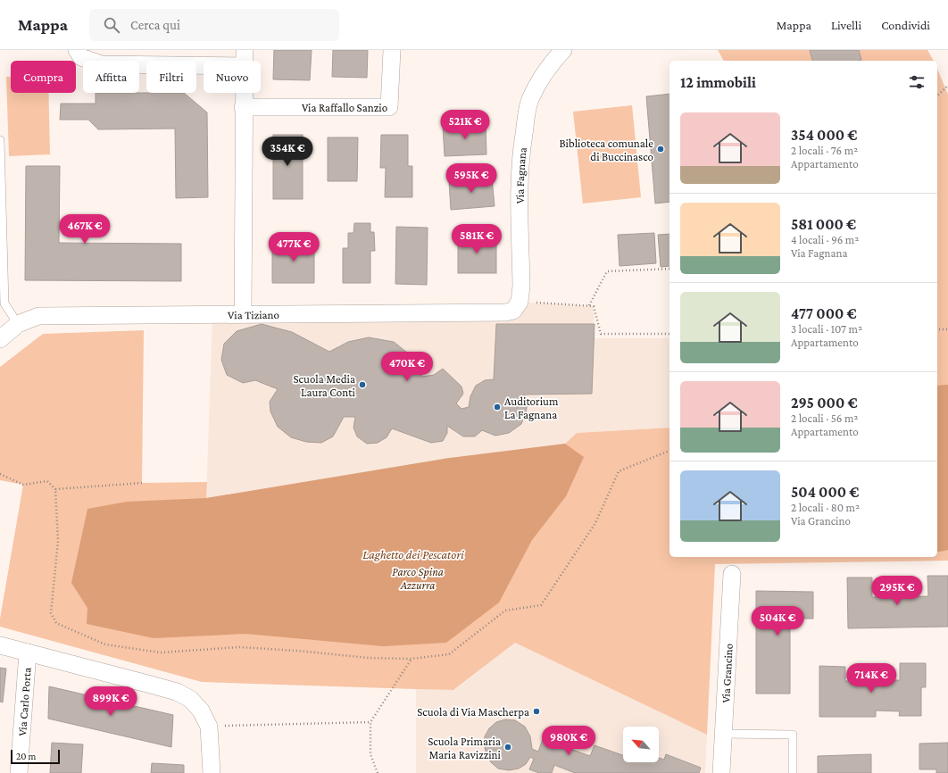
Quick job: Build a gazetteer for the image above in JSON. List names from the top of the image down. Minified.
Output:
{"streets":{"street":["Via Raffallo Sanzio","Via Fagnana","Via Tiziano","Via Grancino","Via Carlo Porta"]},"crossings":[["Via Fagnana","Via Tiziano"]],"water":["Laghetto dei Pescatori"],"parks":["Parco Spina Azzurra"],"places":["Biblioteca comunale di Buccinasco","Scuola Media Laura Conti","Auditorium La Fagnana","Scuola di Via Mascherpa","Scuola Primaria Maria Ravizzini"],"scale_bar":"20 m","north":"top left","page":{"header":"Mappa","search":"Cerca qui","nav":["Mappa","Livelli","Condividi"],"chip":["Compra","Affitta","Filtri","Nuovo"],"heading":"12 immobili","list":[{"name":"354 000 €","note":"2 locali · 76 m² · Appartamento"},{"name":"581 000 €","note":"4 locali · 96 m² · Via Fagnana"},{"name":"477 000 €","note":"3 locali · 107 m² · Appartamento"},{"name":"295 000 €","note":"2 locali · 56 m² · Appartamento"},{"name":"504 000 €","note":"2 locali · 80 m² · Via Grancino"}],"price":["521K €","354K €","595K €","467K €","581K €","477K €","470K €","295K €","504K €","714K €","899K €","980K €"],"scale":"20 m"}}
